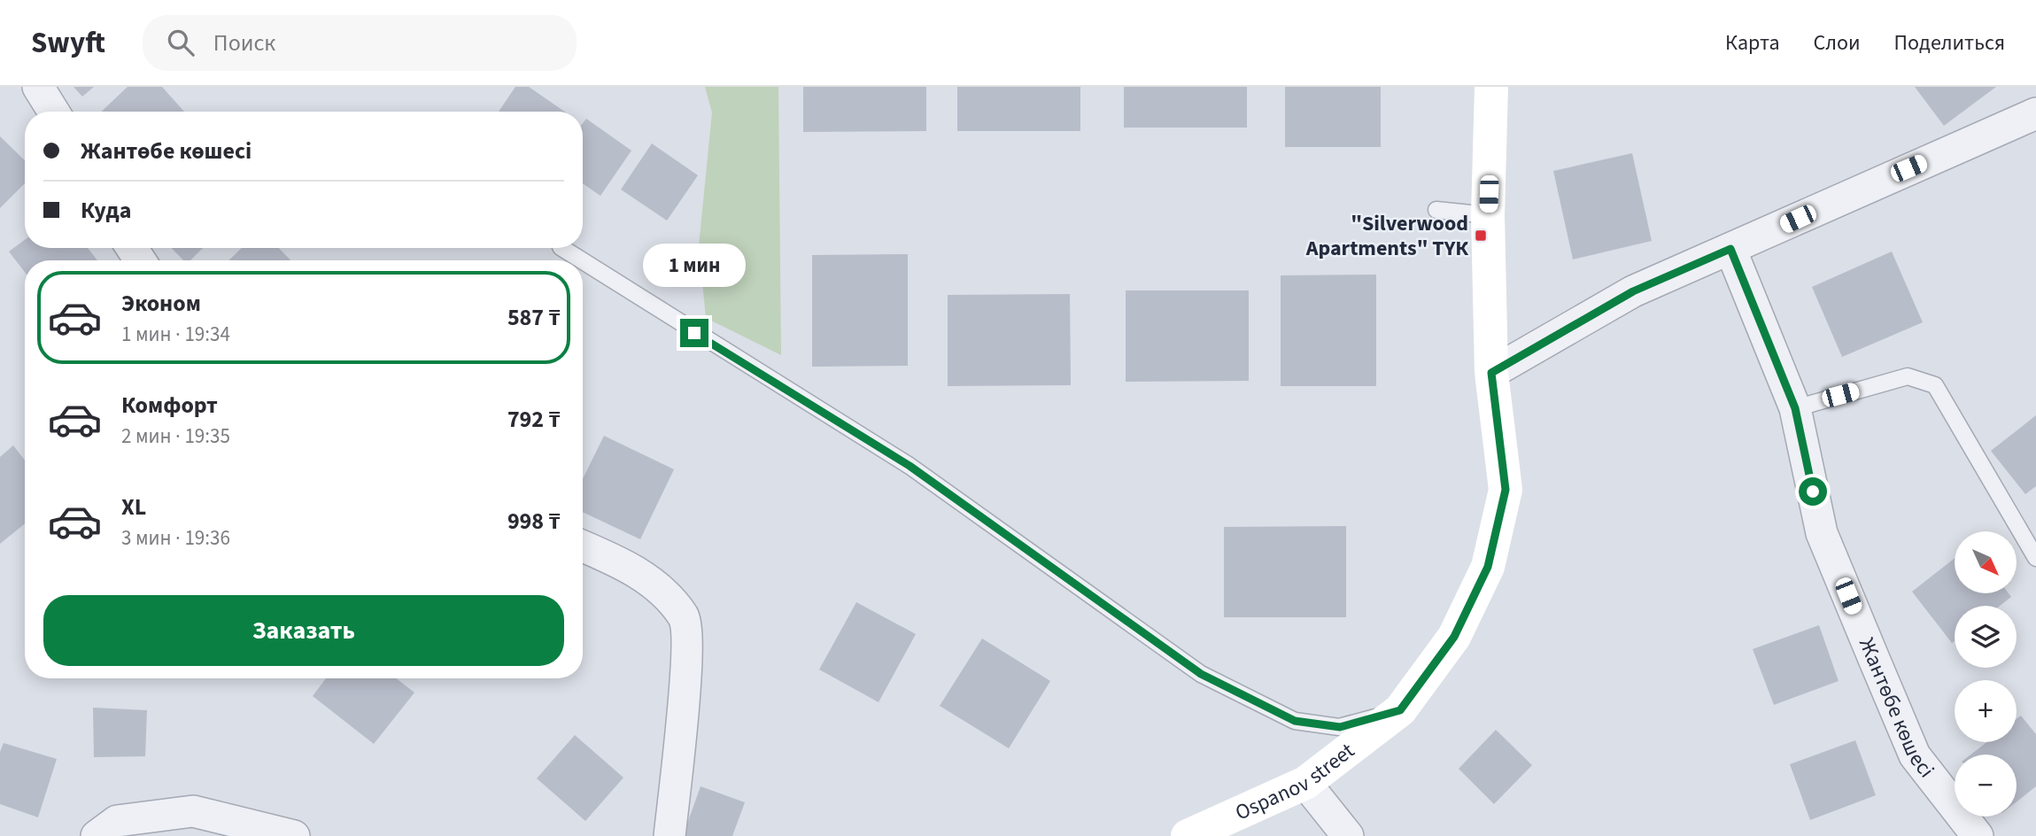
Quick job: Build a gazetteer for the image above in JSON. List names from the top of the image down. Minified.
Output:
{"streets":{"street":["Жантөбе көшесі","Ospanov street"]},"places":{"transit":["\"Silverwood Apartments\" ТҮК"]},"north":"bottom right","page":{"header":"Swyft","search":"Поиск","nav":["Карта","Слои","Поделиться"],"banner":["Жантөбе көшесі","Куда"],"bubble":"1 мин","list":[{"name":"Эконом","note":"1 мин · 19:34","value":"587 ₸"},{"name":"Комфорт","note":"2 мин · 19:35","value":"792 ₸"},{"name":"XL","note":"3 мин · 19:36","value":"998 ₸"}],"map_buttons":["+","−"],"buttons":"Заказать"}}
